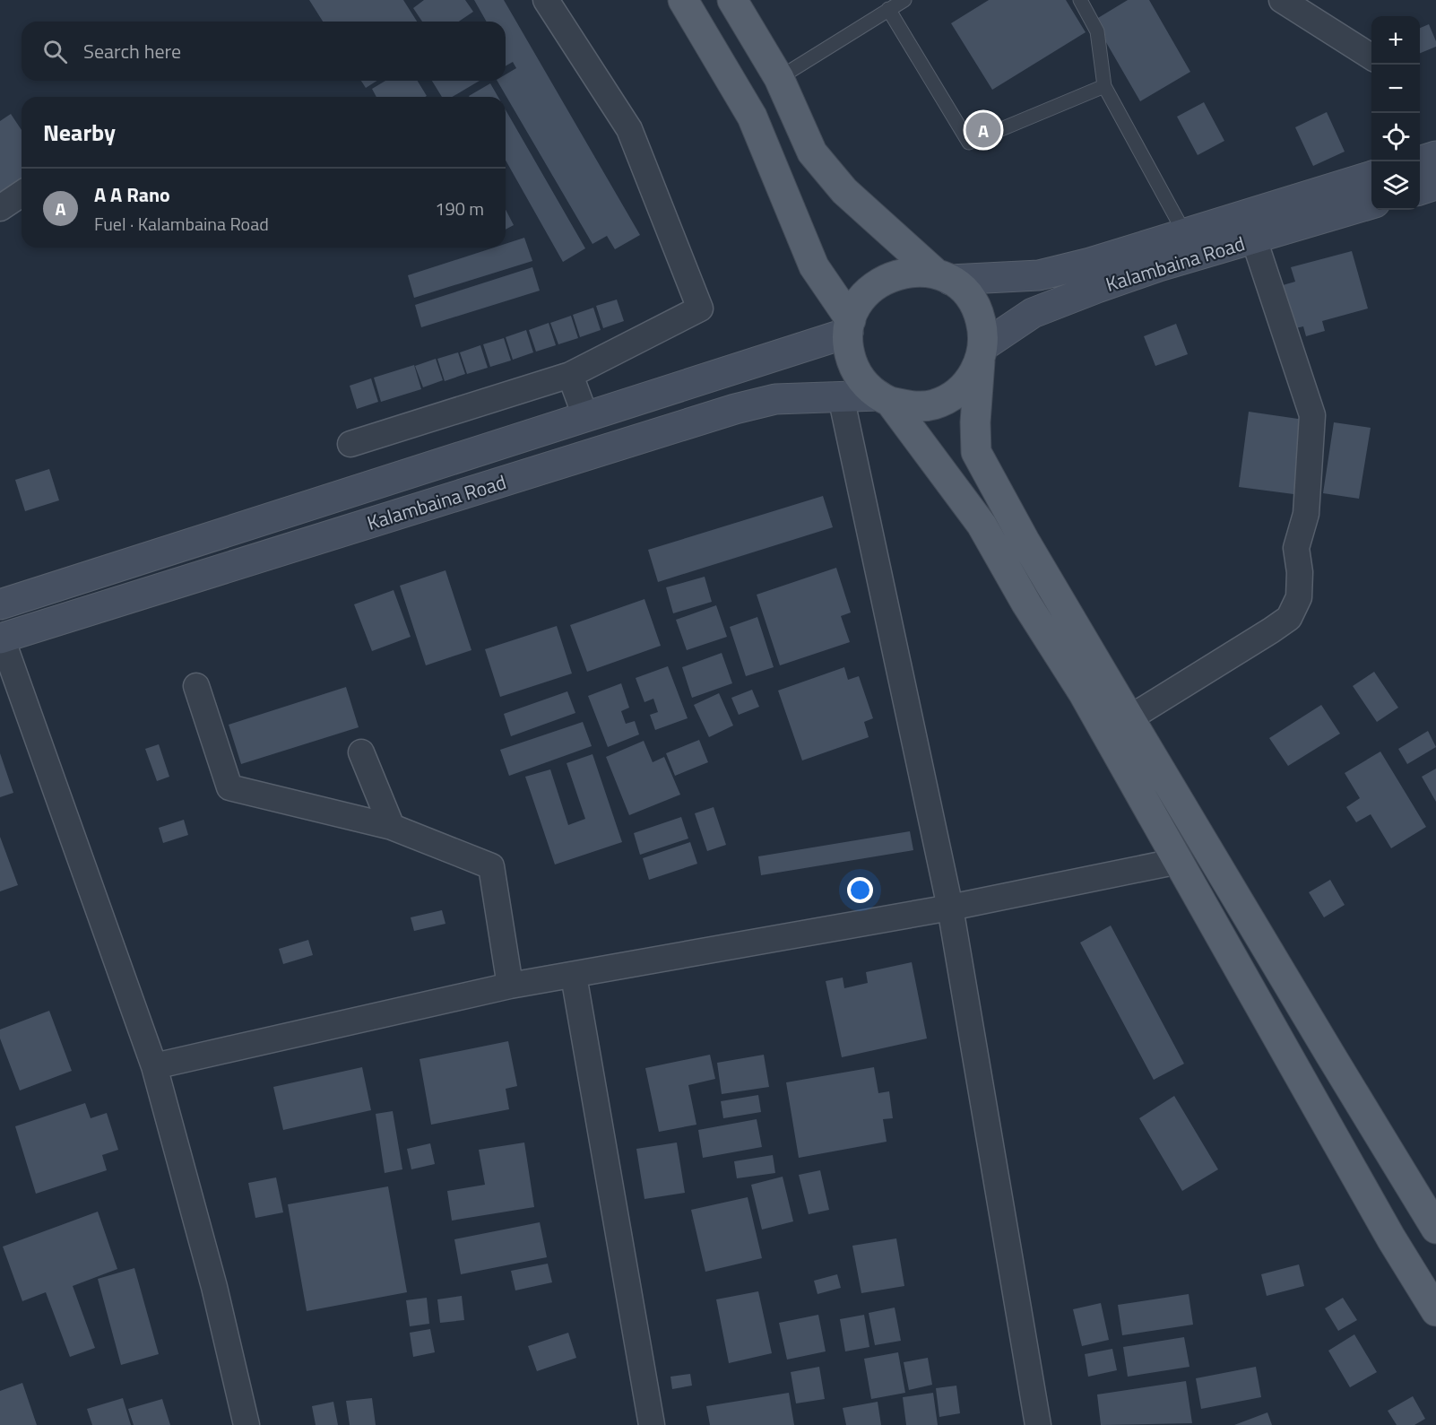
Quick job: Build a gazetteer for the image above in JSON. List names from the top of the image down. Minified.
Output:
{"streets":{"main road":["Kalambaina Road"]},"page":{"map_buttons":["+","−"],"search":"Search here","heading":"Nearby","pins":"A","list":[{"mark":"A","name":"A A Rano","note":"Fuel · Kalambaina Road","value":"190 m"}]}}
